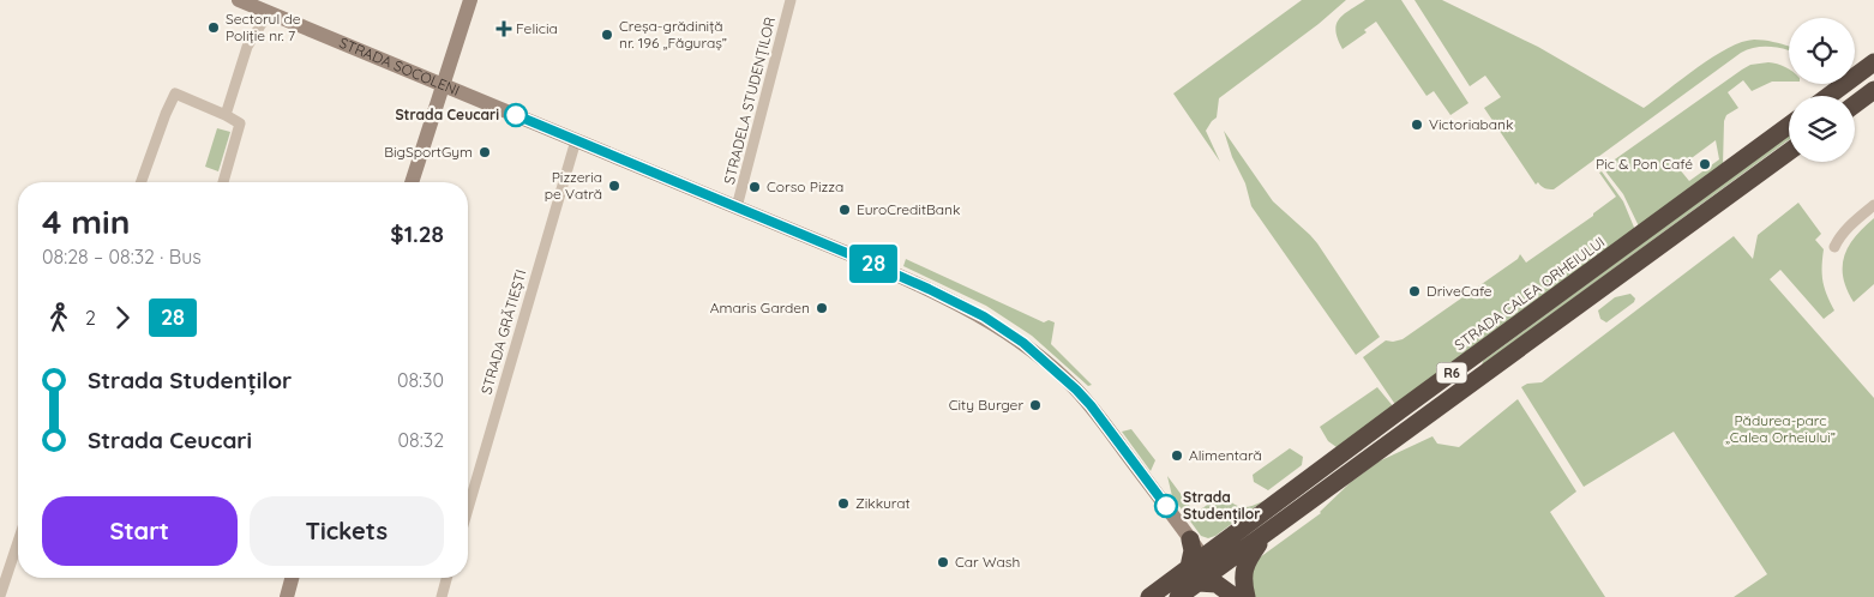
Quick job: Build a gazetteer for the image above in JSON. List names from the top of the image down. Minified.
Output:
{"streets":{"highway":["STRADA CALEA ORHEIULUI","R6"],"main road":["STRADA SOCOLENI"],"street":["STRADELA STUDENȚILOR","STRADA GRĂTIEȘTI"]},"crossings":[["STRADA SOCOLENI","STRADELA STUDENȚILOR"],["STRADA SOCOLENI","STRADA CALEA ORHEIULUI"],["STRADA SOCOLENI","STRADA GRĂTIEȘTI"]],"parks":["Pădurea-parc „Calea Orheiului”"],"places":{"other":["Sectorul de Poliție nr. 7","Creșa-grădiniță nr. 196 „Făguraș”","Strada Ceucari","Victoriabank","BigSportGym","Pic & Pon Café","Pizzeria pe Vatră","Corso Pizza","EuroCreditBank","DriveCafe","Amaris Garden","City Burger","Alimentară","Zikkurat","Strada Studenților","Car Wash"],"health":["Felicia"]},"lines":["bus line 28"],"page":{"on_map":"28","heading":["4 min","08:28 – 08:32 · Bus","$1.28"],"legs":["2","28"],"list":[{"name":"Strada Studenților","value":"08:30"},{"name":"Strada Ceucari","value":"08:32"}],"buttons":["Start","Tickets"]}}
